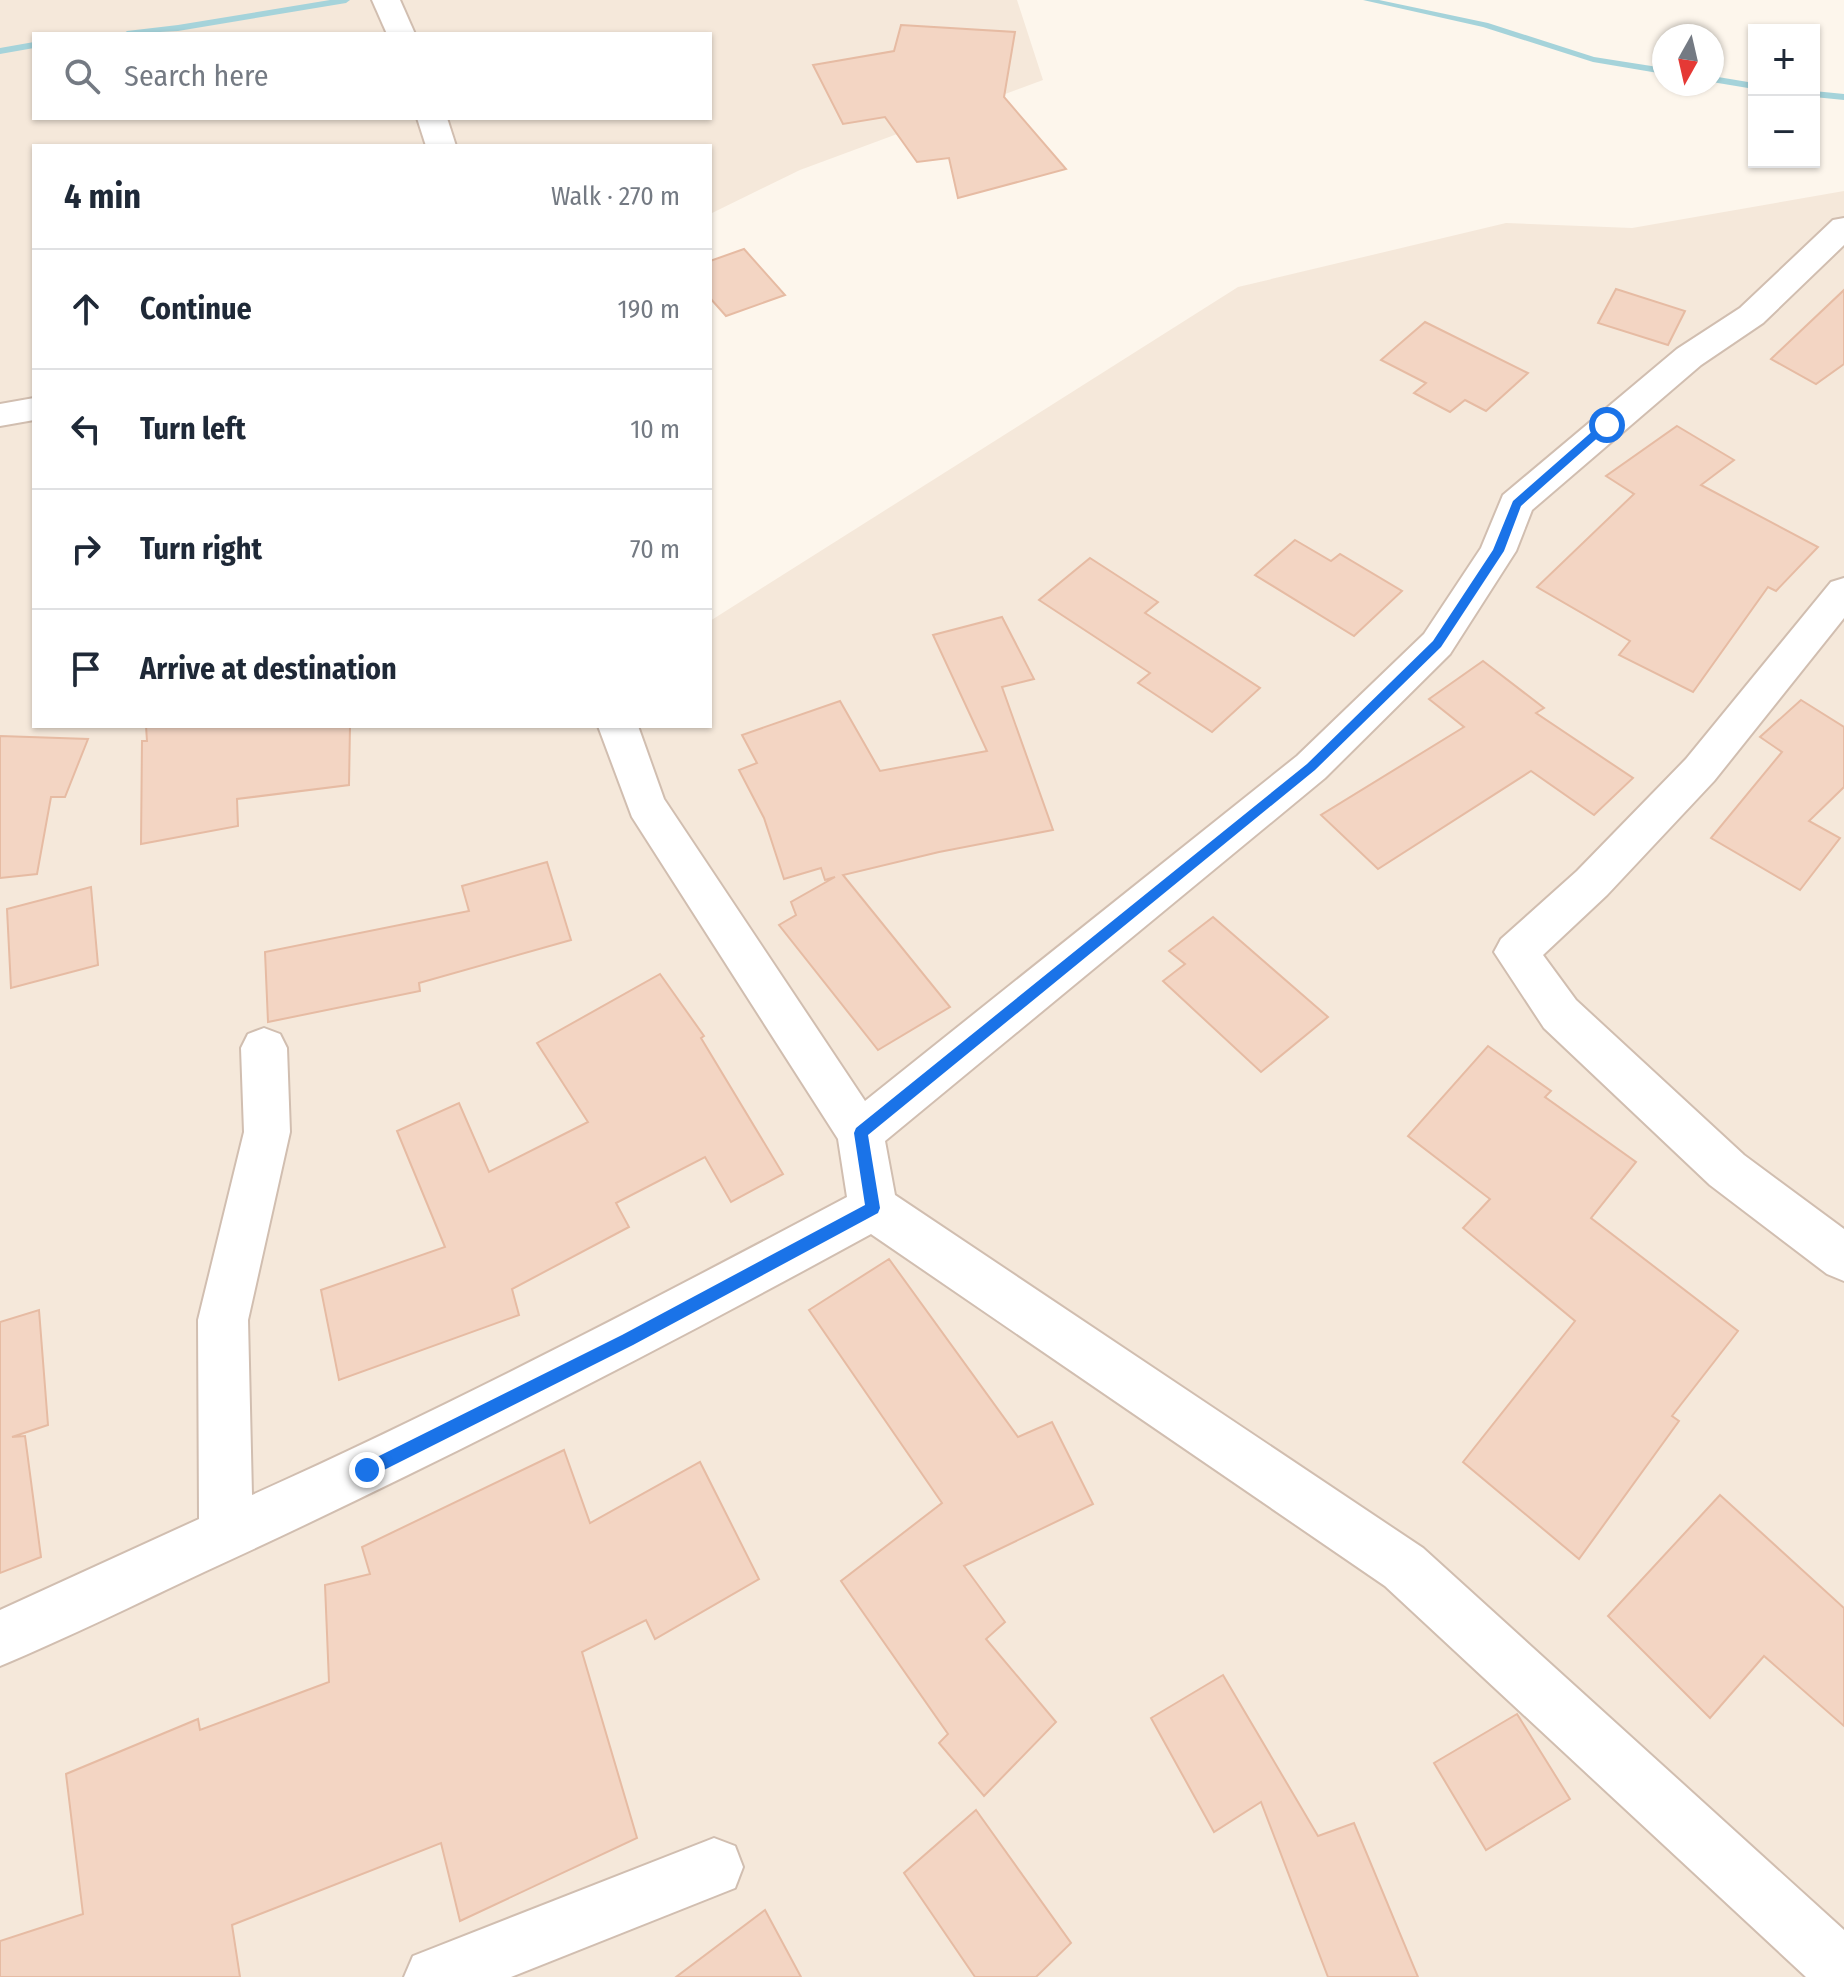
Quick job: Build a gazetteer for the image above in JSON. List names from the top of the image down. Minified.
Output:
{"north":"bottom","page":{"map_buttons":["+","−"],"search":"Search here","heading":["4 min","Walk · 270 m"],"list":[["Continue","190 m"],["Turn left","10 m"],["Turn right","70 m"],"Arrive at destination"]}}
